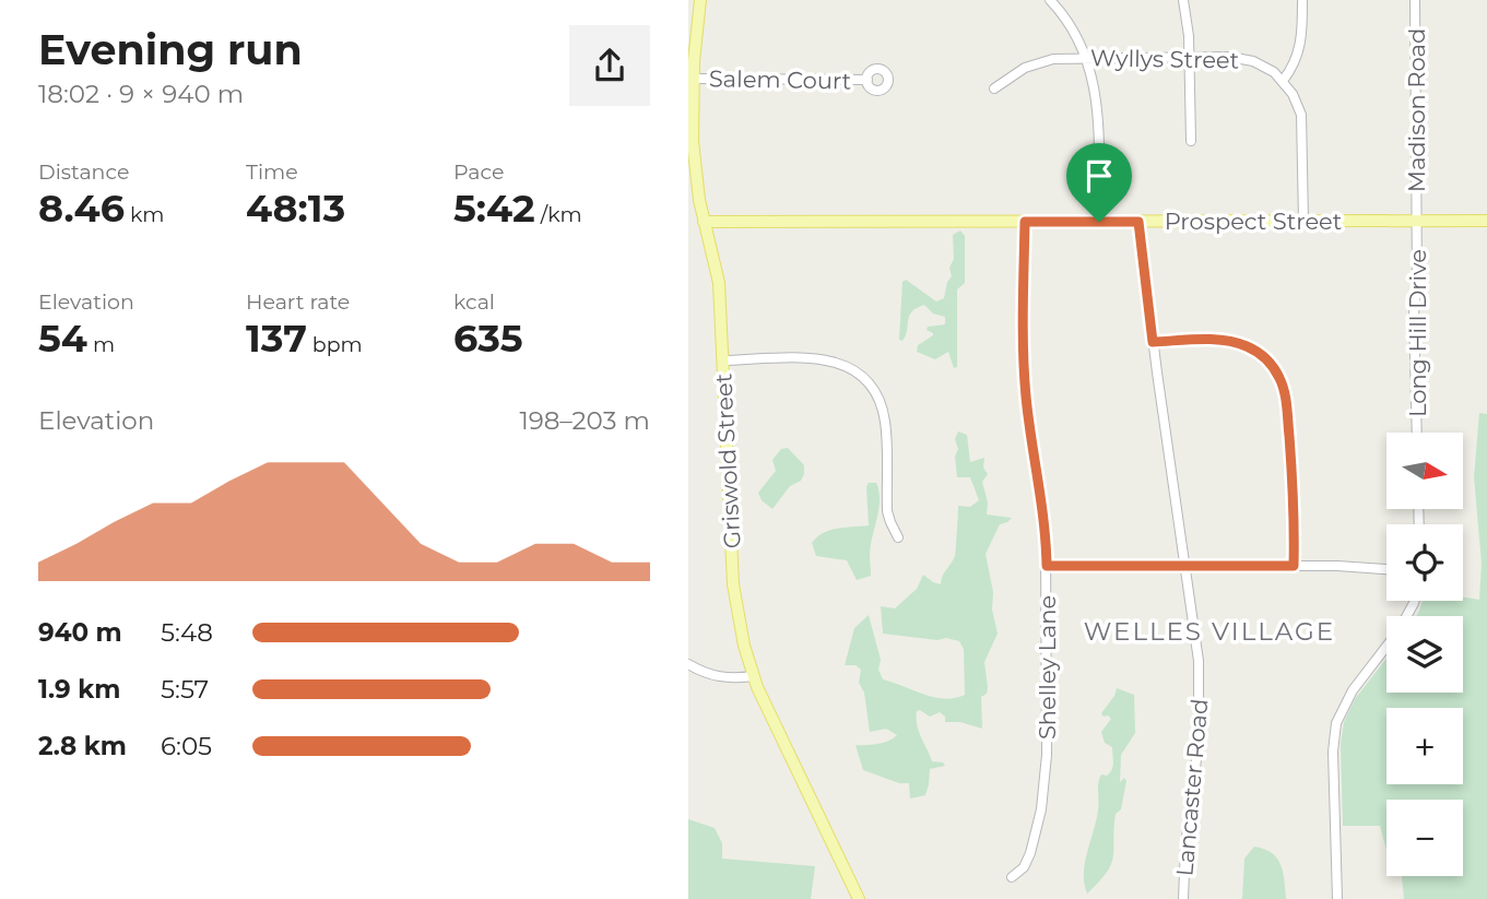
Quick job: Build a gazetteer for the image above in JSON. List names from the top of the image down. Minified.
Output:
{"streets":{"main road":["Prospect Street","Griswold Street"],"street":["Wyllys Street","Salem Court","Madison Road","Long Hill Drive","Shelley Lane","Lancaster Road"]},"crossings":[["Salem Court","Griswold Street"],["Madison Road","Prospect Street"],["Madison Road","Long Hill Drive"],["Prospect Street","Long Hill Drive"],["Prospect Street","Griswold Street"],["Prospect Street","Shelley Lane"],["Prospect Street","Lancaster Road"]],"districts":["WELLES VILLAGE"],"north":"right","page":{"heading":["Evening run","18:02 · 9 × 940 m"],"stats":[["Distance","8.46 km"],["Time","48:13"],["Pace","5:42 /km"],["Elevation","54 m"],["Heart rate","137 bpm"],["kcal","635"]],"chart":["Elevation","198–203 m"],"map_buttons":["+","−"],"list":[{"name":"940 m","note":"5:48"},{"name":"1.9 km","note":"5:57"},{"name":"2.8 km","note":"6:05"}]}}
